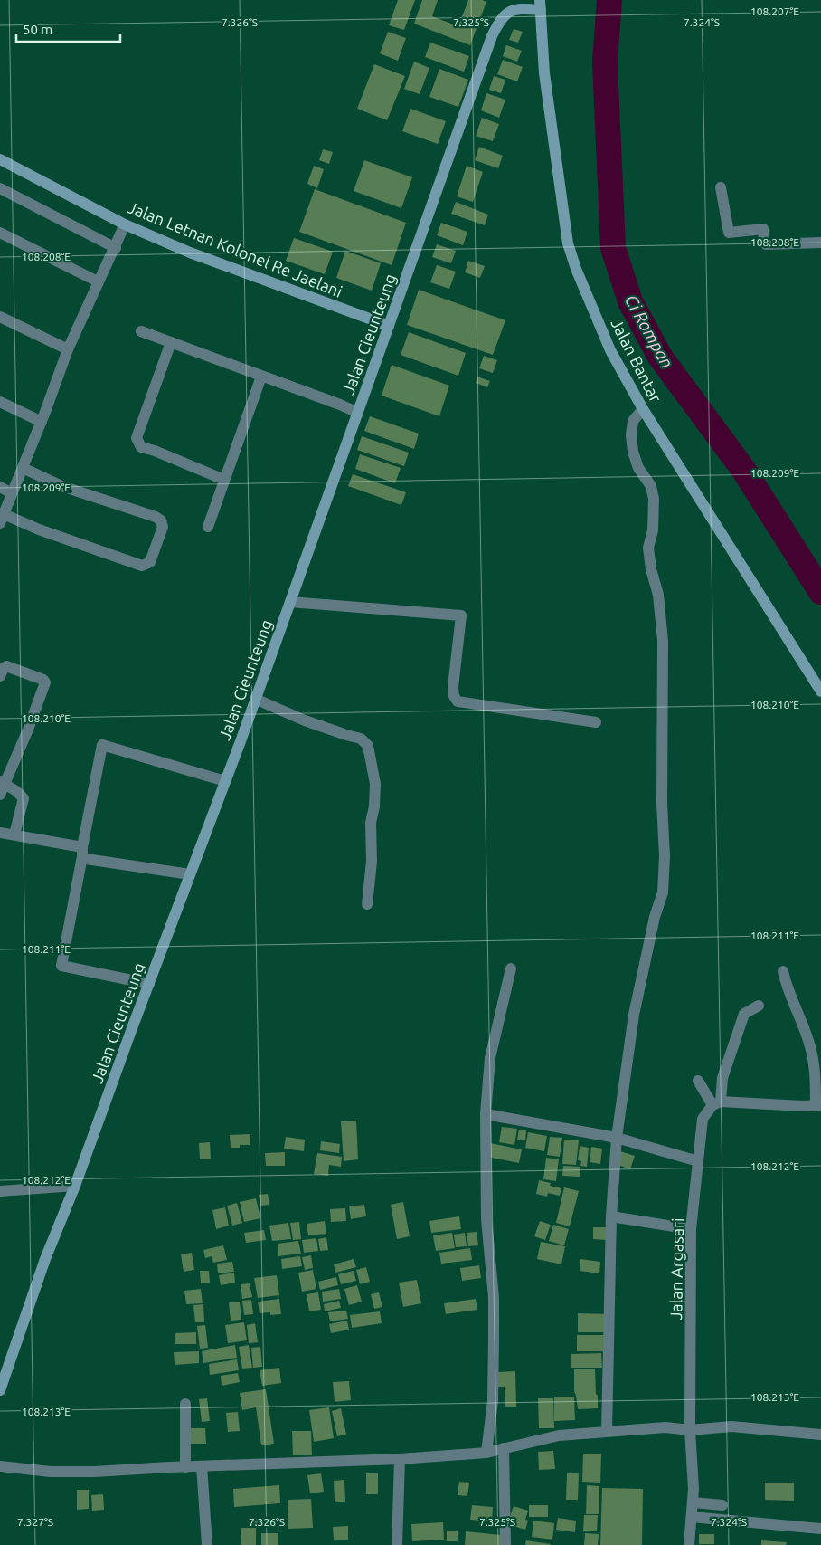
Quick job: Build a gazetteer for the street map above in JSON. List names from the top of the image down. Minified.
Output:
{"streets":{"street":["Jalan Letnan Kolonel Re Jaelani","Jalan Cieunteung","Jalan Bantar","Jalan Argasari"]},"crossings":[["Jalan Letnan Kolonel Re Jaelani","Jalan Cieunteung"],["Jalan Cieunteung","Jalan Bantar"]],"water":["Ci Rompan"],"scale_bar":"50 m","coordinates":["108.207°E","7.326°S","7.325°S","7.324°S","108.208°E","108.209°E","108.210°E","108.211°E","108.212°E","108.213°E","7.327°S"]}
